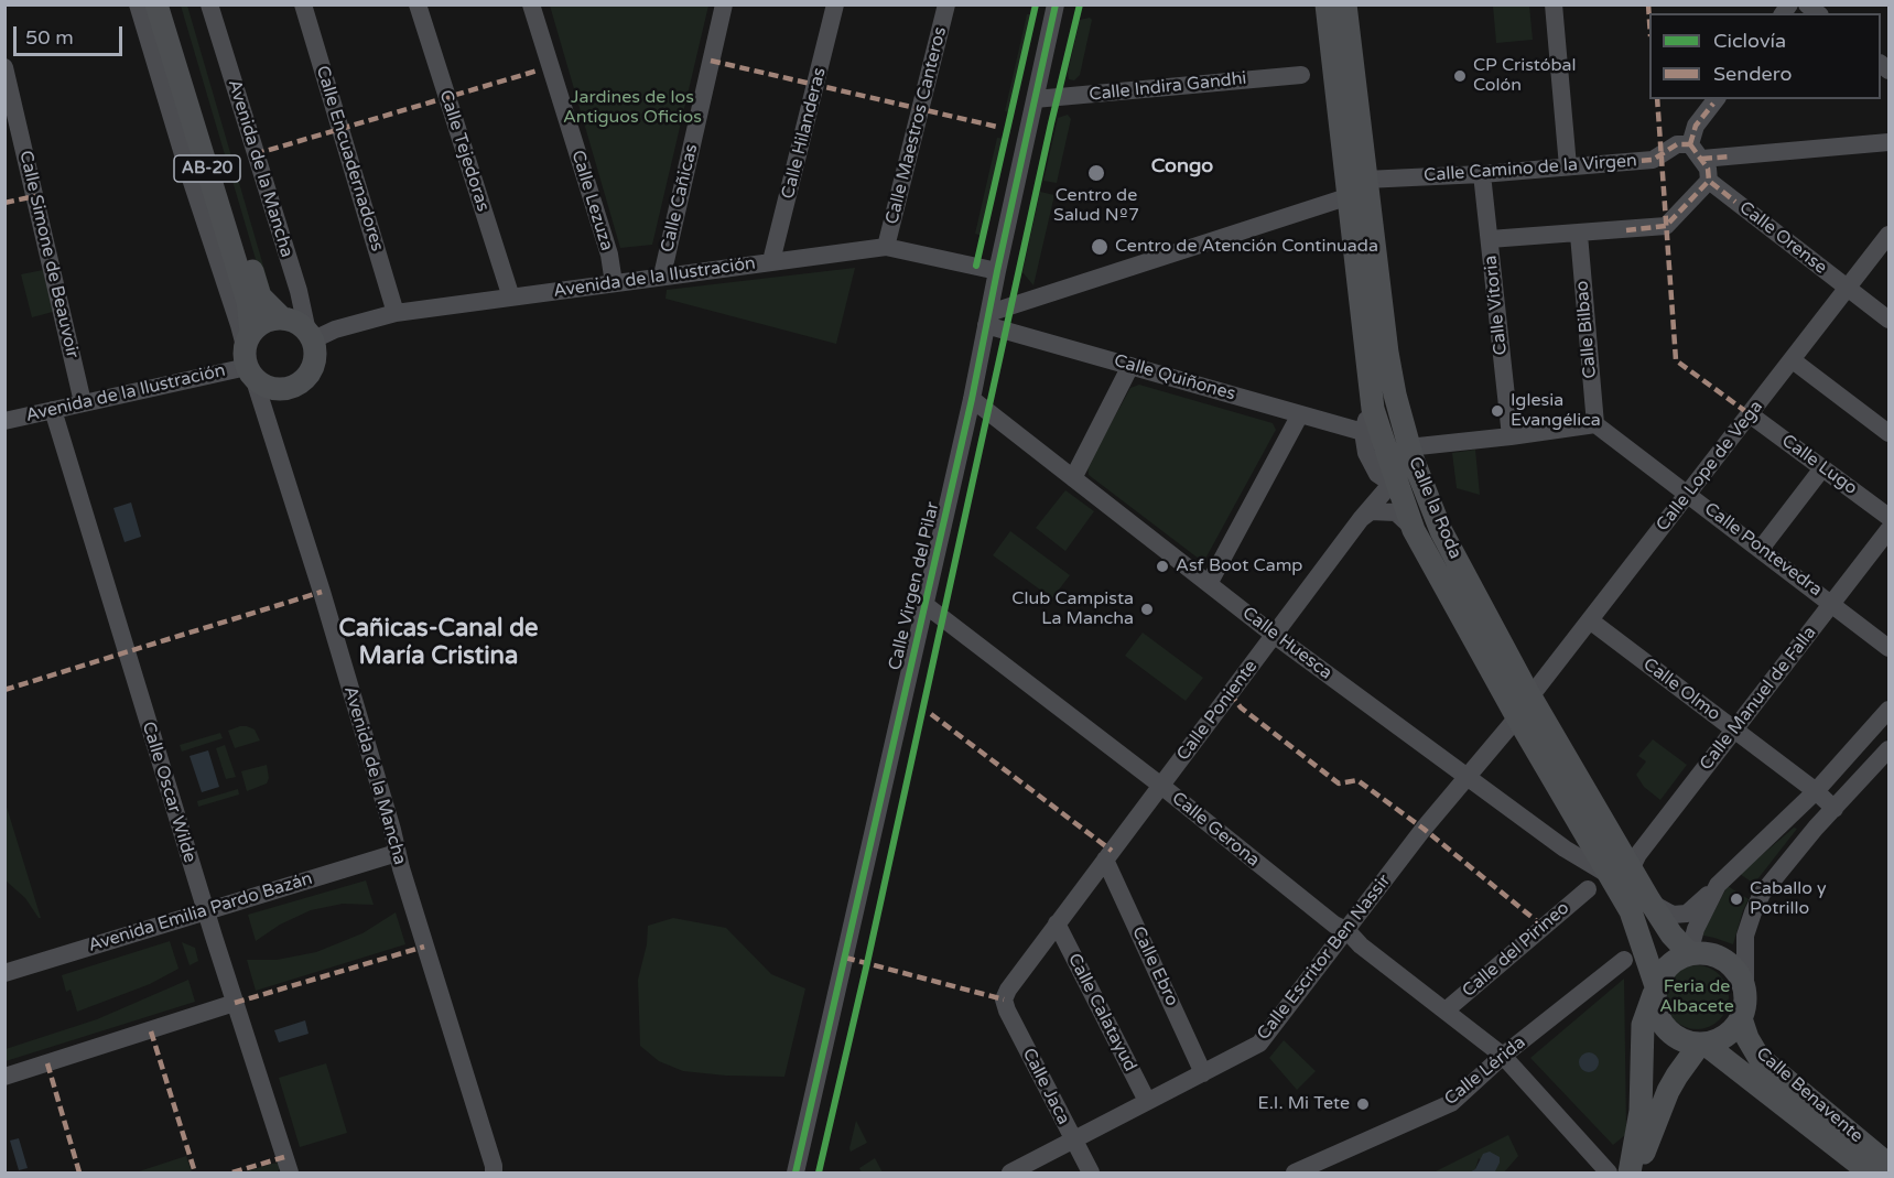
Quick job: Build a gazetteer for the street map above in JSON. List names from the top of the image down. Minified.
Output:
{"streets":{"main road":["AB-20","Avenida de la Mancha","Calle la Roda","Calle Benavente"],"street":["Calle Indira Gandhi","Calle Maestros Canteros","Calle Hilanderas","Calle Tejedoras","Calle Encuadernadores","Calle Camino de la Virgen","Calle Cañicas","Calle Lezuza","Calle Orense","Calle Simone de Beauvoir","Avenida de la Ilustración","Calle Vitoria","Calle Bilbao","Calle Quiñones","Calle Lugo","Calle Lope de Vega","Calle Pontevedra","Calle Virgen del Pilar","Calle Huesca","Calle Olmo","Calle Manuel de Falla","Calle Poniente","Calle Oscar Wilde","Calle Gerona","Avenida Emilia Pardo Bazán","Calle del Pirineo","Calle Escritor Ben Nassir","Calle Ebro","Calle Calatayud","Calle Lérida","Calle Jaca"]},"crossings":[["Calle Indira Gandhi","Calle Virgen del Pilar"],["Calle Maestros Canteros","Avenida de la Ilustración"],["Calle Hilanderas","Avenida de la Ilustración"],["Calle Tejedoras","Avenida de la Ilustración"],["Calle Encuadernadores","Avenida de la Ilustración"],["Avenida de la Mancha","Avenida de la Ilustración"],["Avenida de la Mancha","Avenida Emilia Pardo Bazán"],["Calle Camino de la Virgen","Calle Vitoria"],["Calle Camino de la Virgen","Calle la Roda"],["Calle Cañicas","Avenida de la Ilustración"],["Calle Lezuza","Avenida de la Ilustración"],["Calle Orense","Calle Lope de Vega"],["Calle Simone de Beauvoir","Avenida de la Ilustración"],["Avenida de la Ilustración","Calle Virgen del Pilar"],["Avenida de la Ilustración","Calle Oscar Wilde"],["Calle Bilbao","Calle Pontevedra"],["Calle Quiñones","Calle la Roda"],["Calle Quiñones","Calle Virgen del Pilar"],["Calle Lugo","Calle Lope de Vega"],["Calle Lope de Vega","Calle la Roda"],["Calle Lope de Vega","Calle Pontevedra"],["Calle Lope de Vega","Calle Olmo"],["Calle la Roda","Calle Huesca"],["Calle la Roda","Calle Manuel de Falla"],["Calle la Roda","Calle Poniente"],["Calle la Roda","Calle Escritor Ben Nassir"],["Calle la Roda","Calle Benavente"],["Calle Pontevedra","Calle Manuel de Falla"],["Calle Virgen del Pilar","Calle Huesca"],["Calle Virgen del Pilar","Calle Gerona"],["Calle Huesca","Calle Manuel de Falla"],["Calle Huesca","Calle Poniente"],["Calle Huesca","Calle Escritor Ben Nassir"],["Calle Olmo","Calle Manuel de Falla"],["Calle Poniente","Calle Gerona"],["Calle Poniente","Calle Ebro"],["Calle Poniente","Calle Calatayud"],["Calle Poniente","Calle Jaca"],["Calle Oscar Wilde","Avenida Emilia Pardo Bazán"],["Calle Gerona","Calle del Pirineo"],["Calle Gerona","Calle Escritor Ben Nassir"],["Calle Gerona","Calle Lérida"],["Calle Escritor Ben Nassir","Calle Ebro"],["Calle Escritor Ben Nassir","Calle Calatayud"],["Calle Escritor Ben Nassir","Calle Jaca"]],"districts":["Congo","Cañicas-Canal de María Cristina"],"parks":["Jardines de los Antiguos Oficios","Feria de Albacete"],"places":["CP Cristóbal Colón","Centro de Salud Nº7","Centro de Atención Continuada","Iglesia Evangélica","Asf Boot Camp","Club Campista La Mancha","Caballo y Potrillo","E.I. Mi Tete"],"legend":["Ciclovía","Sendero"],"scale_bar":"50 m"}
